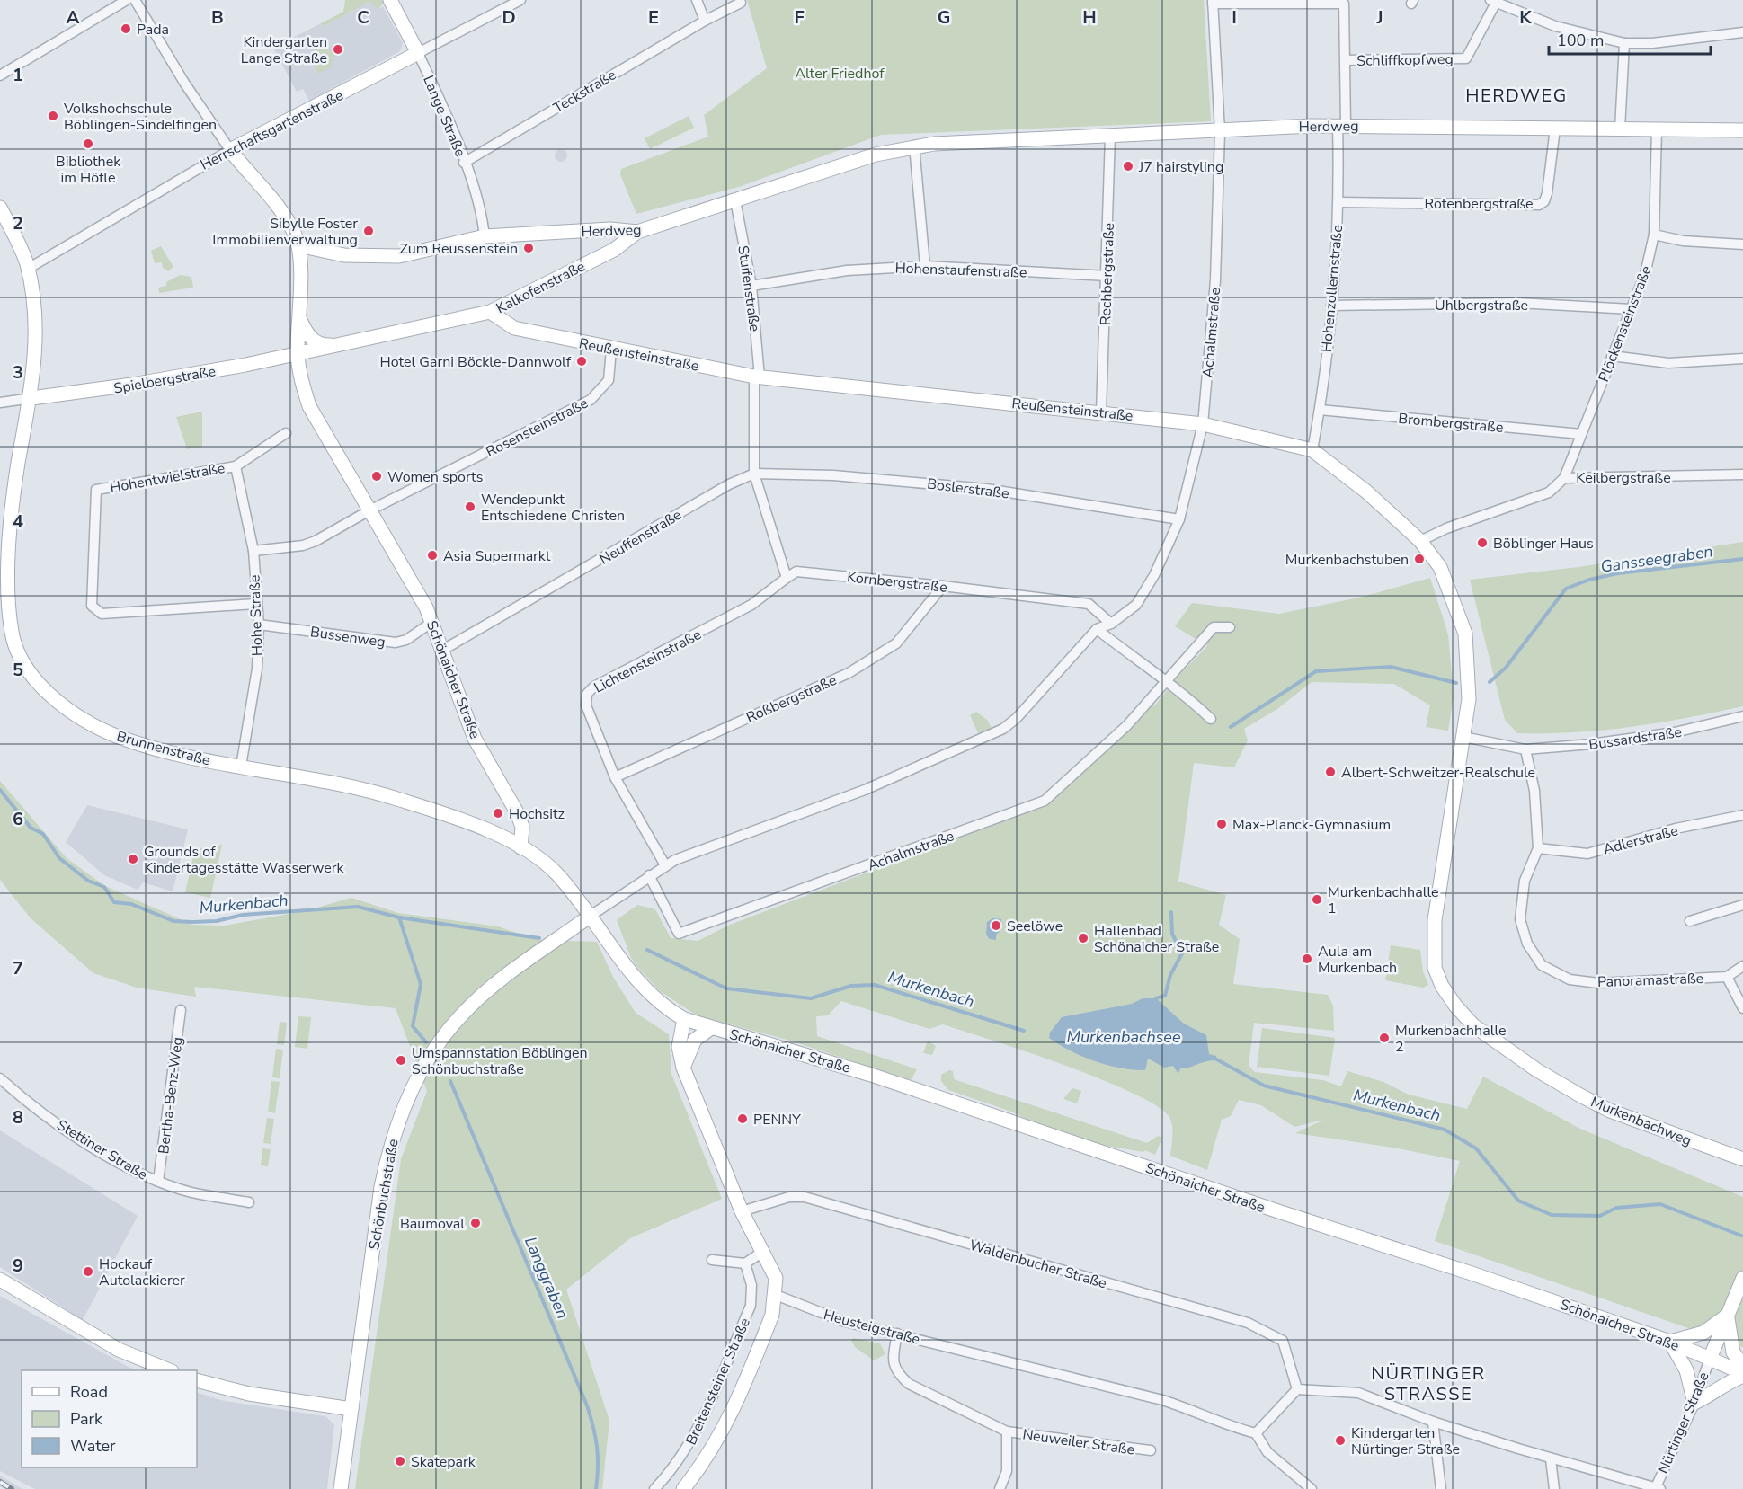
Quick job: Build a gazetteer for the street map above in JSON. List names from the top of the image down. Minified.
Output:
{"streets":{"street":["Schliffkopfweg","Teckstraße","Lange Straße","Herdweg","Herrschaftsgartenstraße","Rotenbergstraße","Hohenstaufenstraße","Rechbergstraße","Kalkofenstraße","Stuifenstraße","Hohenzollernstraße","Uhlbergstraße","Plöckensteinstraße","Achalmstraße","Reußensteinstraße","Spielbergstraße","Brombergstraße","Rosensteinstraße","Hohentwielstraße","Keilbergstraße","Boslerstraße","Neuffenstraße","Kornbergstraße","Hohe Straße","Bussenweg","Lichtensteinstraße","Schönaicher Straße","Roßbergstraße","Bussardstraße","Brunnenstraße","Adlerstraße","Panoramastraße","Bertha-Benz-Weg","Murkenbachweg","Stettiner Straße","Schönbuchstraße","Waldenbucher Straße","Heusteigstraße","Breitensteiner Straße","Nürtinger Straße","Neuweiler Straße"]},"crossings":[["Schliffkopfweg","Herdweg"],["Schliffkopfweg","Hohenzollernstraße"],["Schliffkopfweg","Achalmstraße"],["Teckstraße","Lange Straße"],["Lange Straße","Herdweg"],["Lange Straße","Herrschaftsgartenstraße"],["Herdweg","Rotenbergstraße"],["Herdweg","Rechbergstraße"],["Herdweg","Kalkofenstraße"],["Herdweg","Stuifenstraße"],["Herdweg","Hohenzollernstraße"],["Herdweg","Plöckensteinstraße"],["Herdweg","Achalmstraße"],["Herdweg","Schönaicher Straße"],["Herrschaftsgartenstraße","Brunnenstraße"],["Rotenbergstraße","Hohenzollernstraße"],["Hohenstaufenstraße","Rechbergstraße"],["Hohenstaufenstraße","Stuifenstraße"],["Rechbergstraße","Reußensteinstraße"],["Kalkofenstraße","Reußensteinstraße"],["Kalkofenstraße","Spielbergstraße"],["Kalkofenstraße","Schönaicher Straße"],["Stuifenstraße","Reußensteinstraße"],["Hohenzollernstraße","Uhlbergstraße"],["Hohenzollernstraße","Reußensteinstraße"],["Hohenzollernstraße","Brombergstraße"],["Uhlbergstraße","Plöckensteinstraße"],["Plöckensteinstraße","Brombergstraße"],["Plöckensteinstraße","Keilbergstraße"],["Achalmstraße","Reußensteinstraße"],["Achalmstraße","Boslerstraße"],["Achalmstraße","Kornbergstraße"],["Achalmstraße","Lichtensteinstraße"],["Achalmstraße","Schönaicher Straße"],["Achalmstraße","Schönbuchstraße"],["Reußensteinstraße","Rosensteinstraße"],["Reußensteinstraße","Keilbergstraße"],["Reußensteinstraße","Murkenbachweg"],["Spielbergstraße","Schönaicher Straße"],["Spielbergstraße","Brunnenstraße"],["Rosensteinstraße","Hohe Straße"],["Rosensteinstraße","Schönaicher Straße"],["Hohentwielstraße","Hohe Straße"],["Boslerstraße","Neuffenstraße"],["Neuffenstraße","Schönaicher Straße"],["Kornbergstraße","Lichtensteinstraße"],["Kornbergstraße","Roßbergstraße"],["Hohe Straße","Bussenweg"],["Hohe Straße","Brunnenstraße"],["Bussenweg","Schönaicher Straße"],["Lichtensteinstraße","Roßbergstraße"],["Schönaicher Straße","Brunnenstraße"],["Schönaicher Straße","Schönbuchstraße"],["Schönaicher Straße","Nürtinger Straße"],["Bussardstraße","Panoramastraße"],["Adlerstraße","Panoramastraße"],["Bertha-Benz-Weg","Stettiner Straße"],["Waldenbucher Straße","Nürtinger Straße"],["Heusteigstraße","Breitensteiner Straße"],["Heusteigstraße","Neuweiler Straße"]],"districts":["HERDWEG","NÜRTINGER STRASSE"],"water":["Gansseegraben","Murkenbach","Murkenbachsee","Langgraben"],"parks":["Alter Friedhof"],"places":["Pada","Kindergarten Lange Straße","Volkshochschule Böblingen-Sindelfingen","Bibliothek im Höfle","J7 hairstyling","Sibylle Foster Immobilienverwaltung","Zum Reussenstein","Hotel Garni Böckle-Dannwolf","Women sports","Wendepunkt Entschiedene Christen","Böblinger Haus","Asia Supermarkt","Murkenbachstuben","Albert-Schweitzer-Realschule","Hochsitz","Max-Planck-Gymnasium","Grounds of Kindertagesstätte Wasserwerk","Murkenbachhalle 1","Seelöwe","Hallenbad Schönaicher Straße","Aula am Murkenbach","Murkenbachhalle 2","Umspannstation Böblingen Schönbuchstraße","PENNY","Baumoval","Hockauf Autolackierer","Kindergarten Nürtinger Straße","Skatepark"],"legend":["Road","Park","Water"],"scale_bar":"100 m","grid":{"columns":["A","B","C","D","E","F","G","H","I","J","K"],"rows":["1","2","3","4","5","6","7","8","9"]}}
